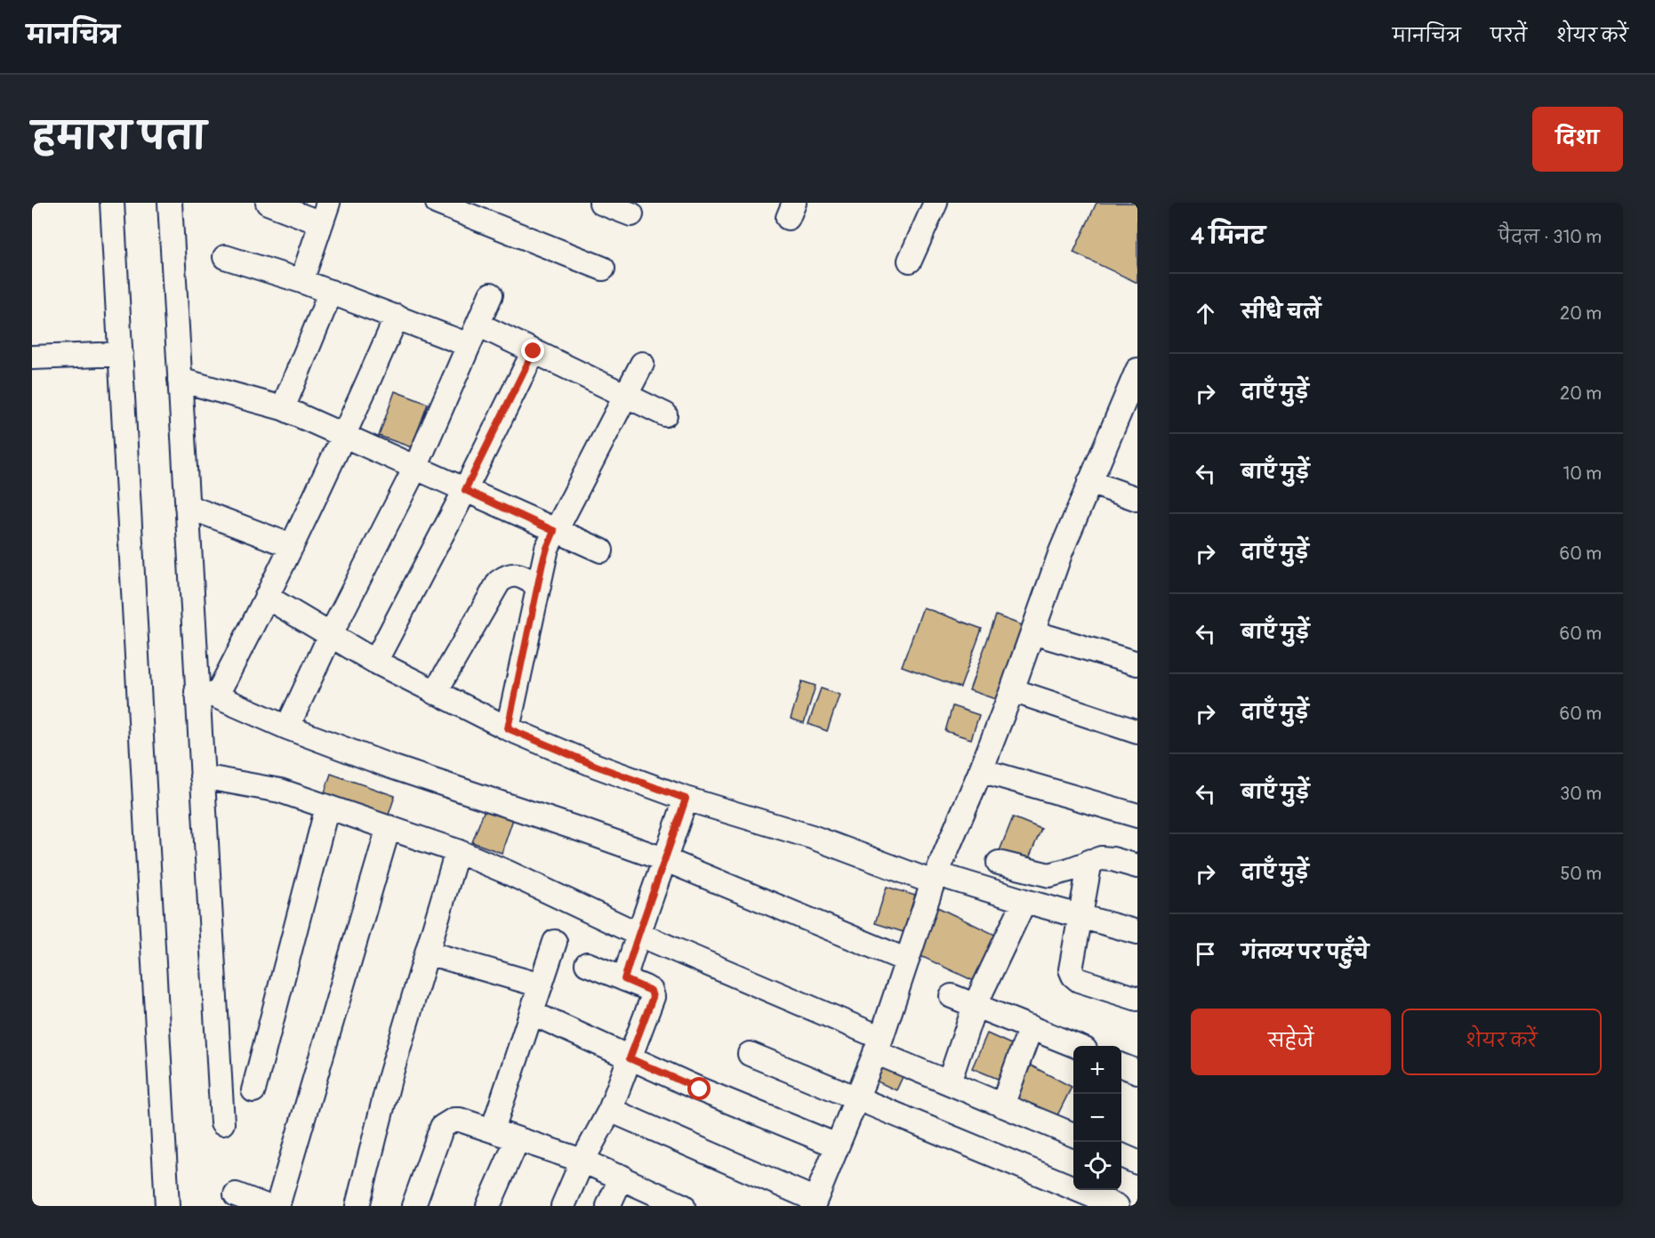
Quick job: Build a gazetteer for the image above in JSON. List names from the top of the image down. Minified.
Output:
{"page":{"header":"मानचित्र","nav":["मानचित्र","परतें","शेयर करें"],"title":"हमारा पता","buttons":["दिशा",["सहेजें","शेयर करें"]],"heading":["4 मिनट","पैदल · 310 m"],"list":[["सीधे चलें","20 m"],["दाएँ मुड़ें","20 m"],["बाएँ मुड़ें","10 m"],["दाएँ मुड़ें","60 m"],["बाएँ मुड़ें","60 m"],["दाएँ मुड़ें","60 m"],["बाएँ मुड़ें","30 m"],["दाएँ मुड़ें","50 m"],"गंतव्य पर पहुँचे"],"map_buttons":["+","−"]}}
